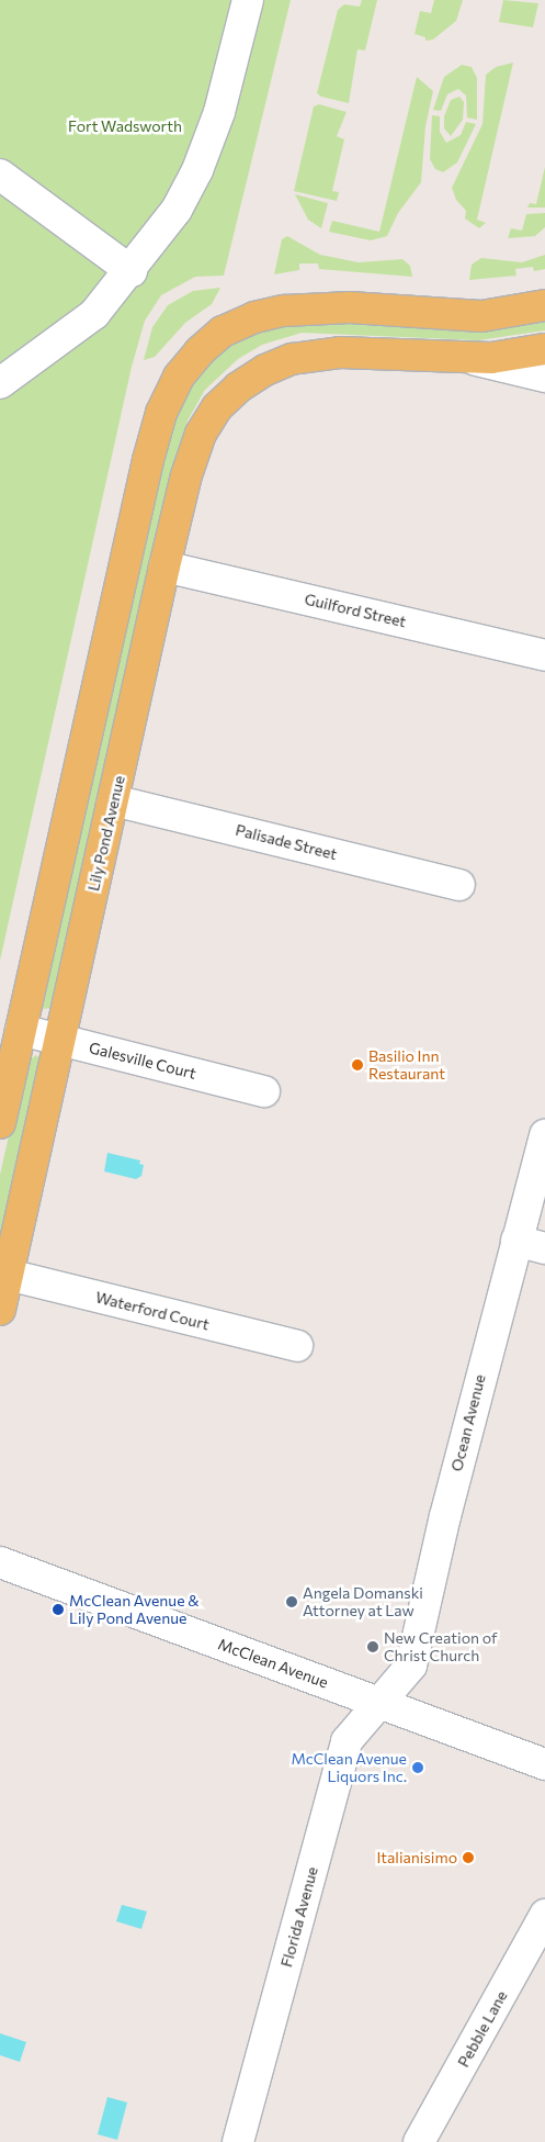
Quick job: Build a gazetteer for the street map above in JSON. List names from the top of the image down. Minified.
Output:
{"streets":{"main road":["Lily Pond Avenue"],"street":["Guilford Street","Palisade Street","Galesville Court","Waterford Court","Ocean Avenue","McClean Avenue","Florida Avenue","Pebble Lane"]},"crossings":[["Guilford Street","Lily Pond Avenue"],["Lily Pond Avenue","Palisade Street"],["Lily Pond Avenue","Galesville Court"],["Lily Pond Avenue","Waterford Court"],["Ocean Avenue","McClean Avenue"],["Ocean Avenue","Florida Avenue"],["McClean Avenue","Florida Avenue"]],"parks":["Fort Wadsworth"],"places":["Basilio Inn Restaurant","Angela Domanski Attorney at Law","McClean Avenue & Lily Pond Avenue","New Creation of Christ Church","McClean Avenue Liquors Inc.","Italianisimo"]}
